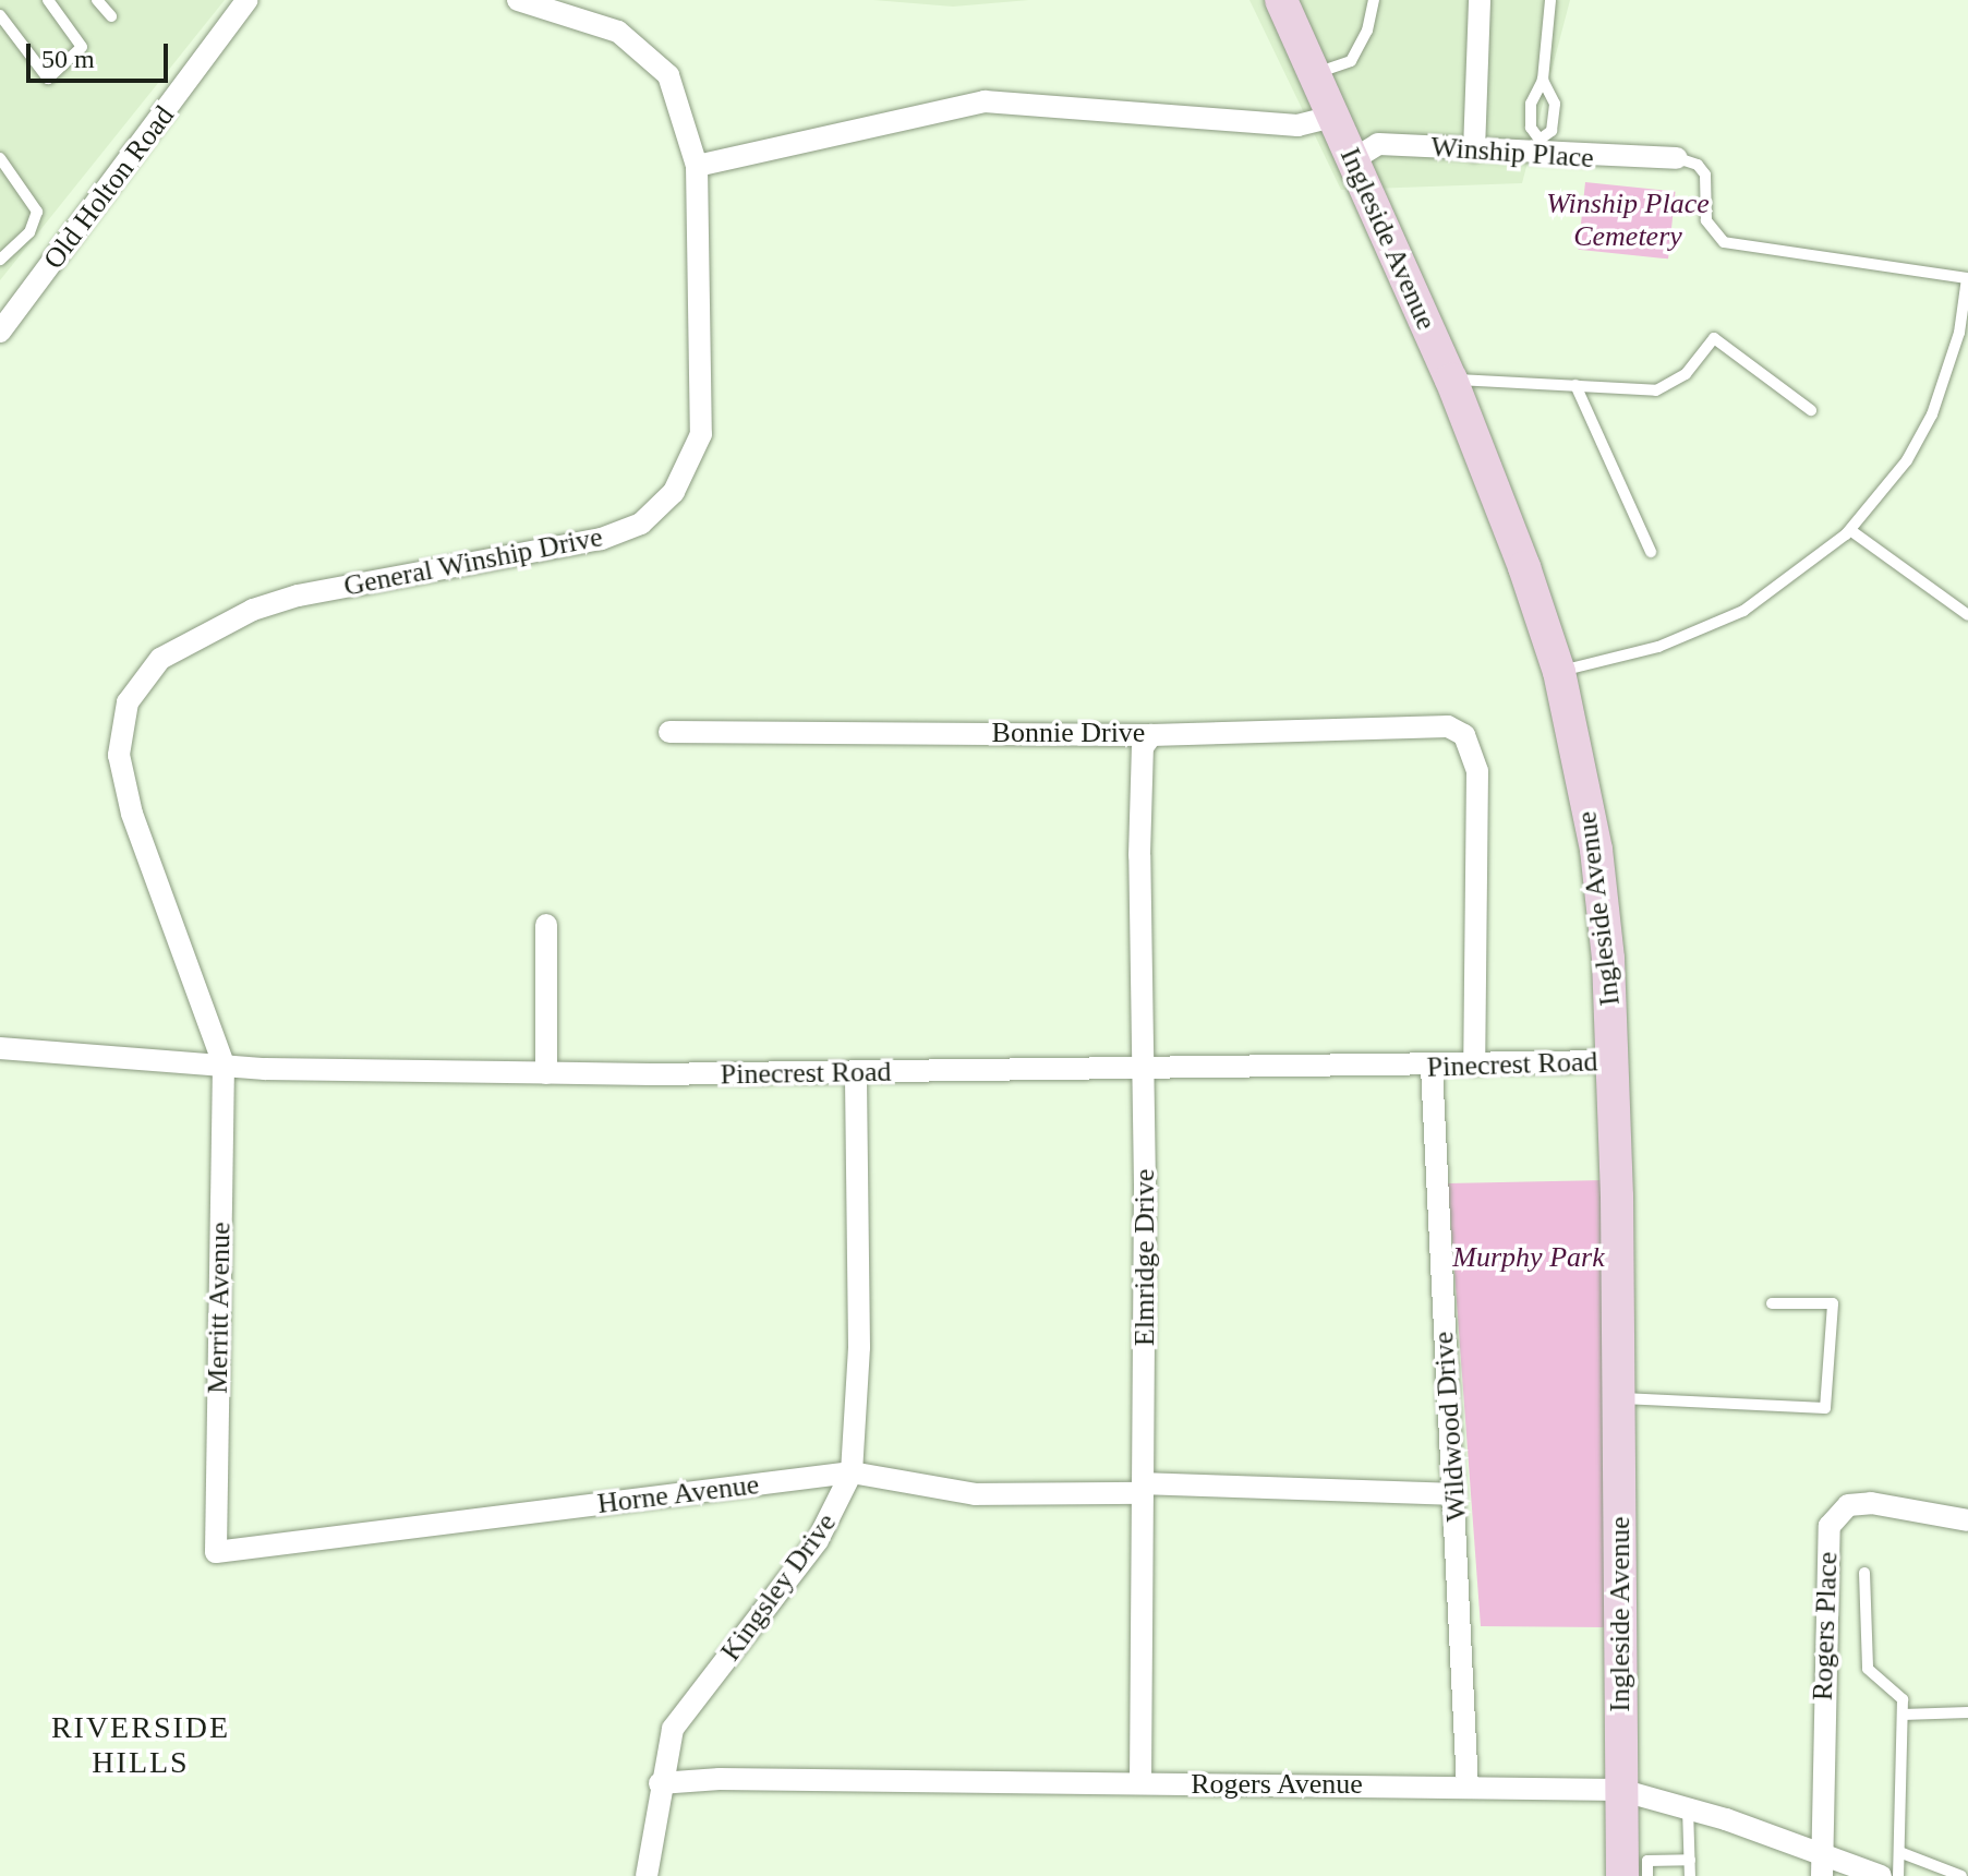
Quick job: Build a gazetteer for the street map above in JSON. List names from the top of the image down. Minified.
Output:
{"streets":{"street":["Winship Place","Old Holton Road","Ingleside Avenue","General Winship Drive","Bonnie Drive","Pinecrest Road","Elmridge Drive","Merritt Avenue","Wildwood Drive","Horne Avenue","Kingsley Drive","Rogers Place","Rogers Avenue"]},"crossings":[["Winship Place","Ingleside Avenue"],["Ingleside Avenue","Pinecrest Road"],["Ingleside Avenue","Rogers Avenue"],["General Winship Drive","Pinecrest Road"],["General Winship Drive","Merritt Avenue"],["Bonnie Drive","Pinecrest Road"],["Bonnie Drive","Elmridge Drive"],["Pinecrest Road","Elmridge Drive"],["Pinecrest Road","Merritt Avenue"],["Pinecrest Road","Wildwood Drive"],["Pinecrest Road","Kingsley Drive"],["Elmridge Drive","Horne Avenue"],["Elmridge Drive","Rogers Avenue"],["Merritt Avenue","Horne Avenue"],["Wildwood Drive","Horne Avenue"],["Wildwood Drive","Rogers Avenue"],["Horne Avenue","Kingsley Drive"],["Kingsley Drive","Rogers Avenue"],["Rogers Place","Rogers Avenue"]],"districts":["RIVERSIDE HILLS"],"parks":["Winship Place Cemetery","Murphy Park"],"scale_bar":"50 m"}
